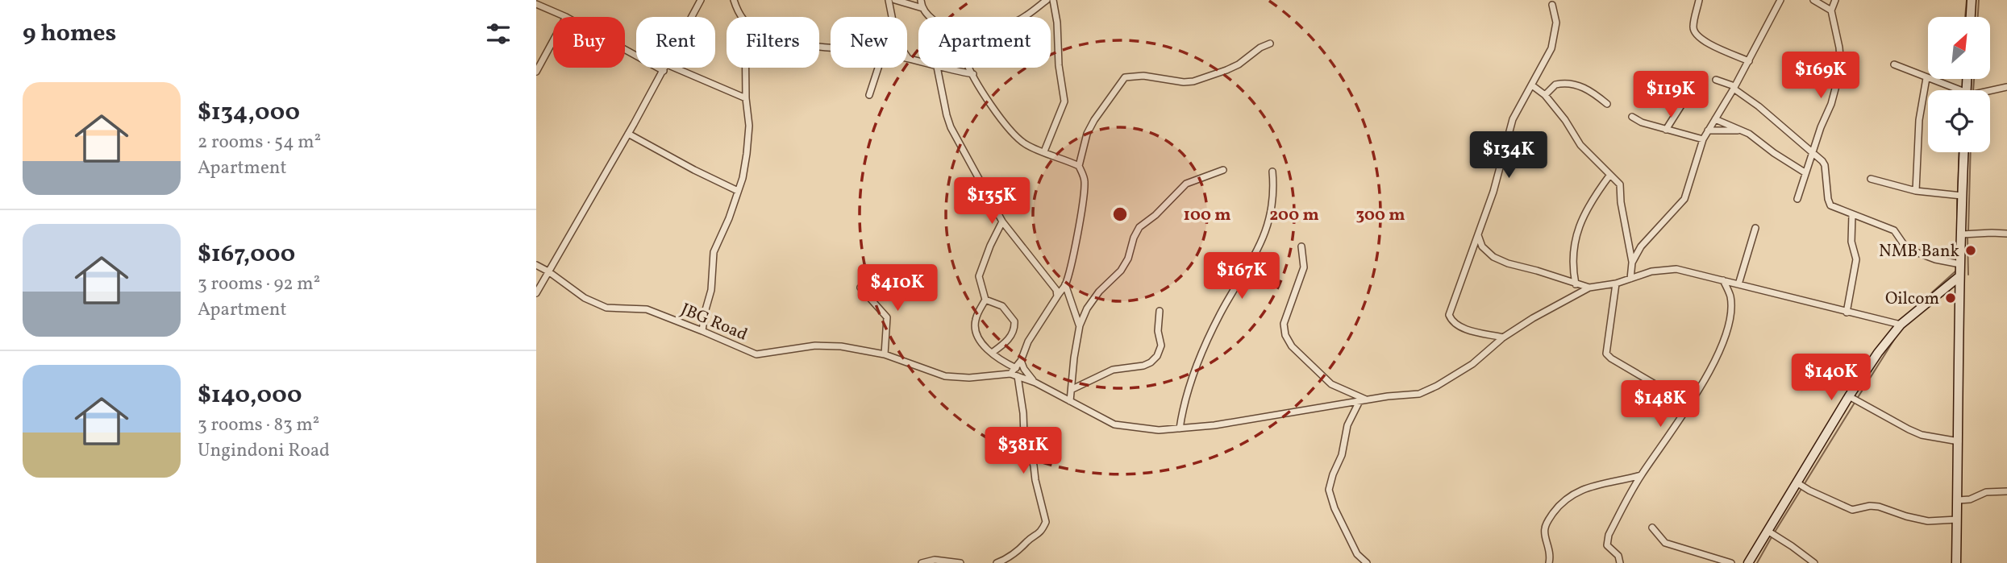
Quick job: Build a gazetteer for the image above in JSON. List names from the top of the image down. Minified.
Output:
{"streets":{"street":["JBG Road"]},"places":["NMB Bank","Oilcom"],"north":"top right","page":{"heading":"9 homes","chip":["Buy","Rent","Filters","New","Apartment"],"price":["$169K","$119K","$134K","$135K","$167K","$410K","$140K","$148K","$381K"],"list":[{"name":"$134,000","note":"2 rooms · 54 m² · Apartment"},{"name":"$167,000","note":"3 rooms · 92 m² · Apartment"},{"name":"$140,000","note":"3 rooms · 83 m² · Ungindoni Road"}]},"rings":["100 m","200 m","300 m"]}
